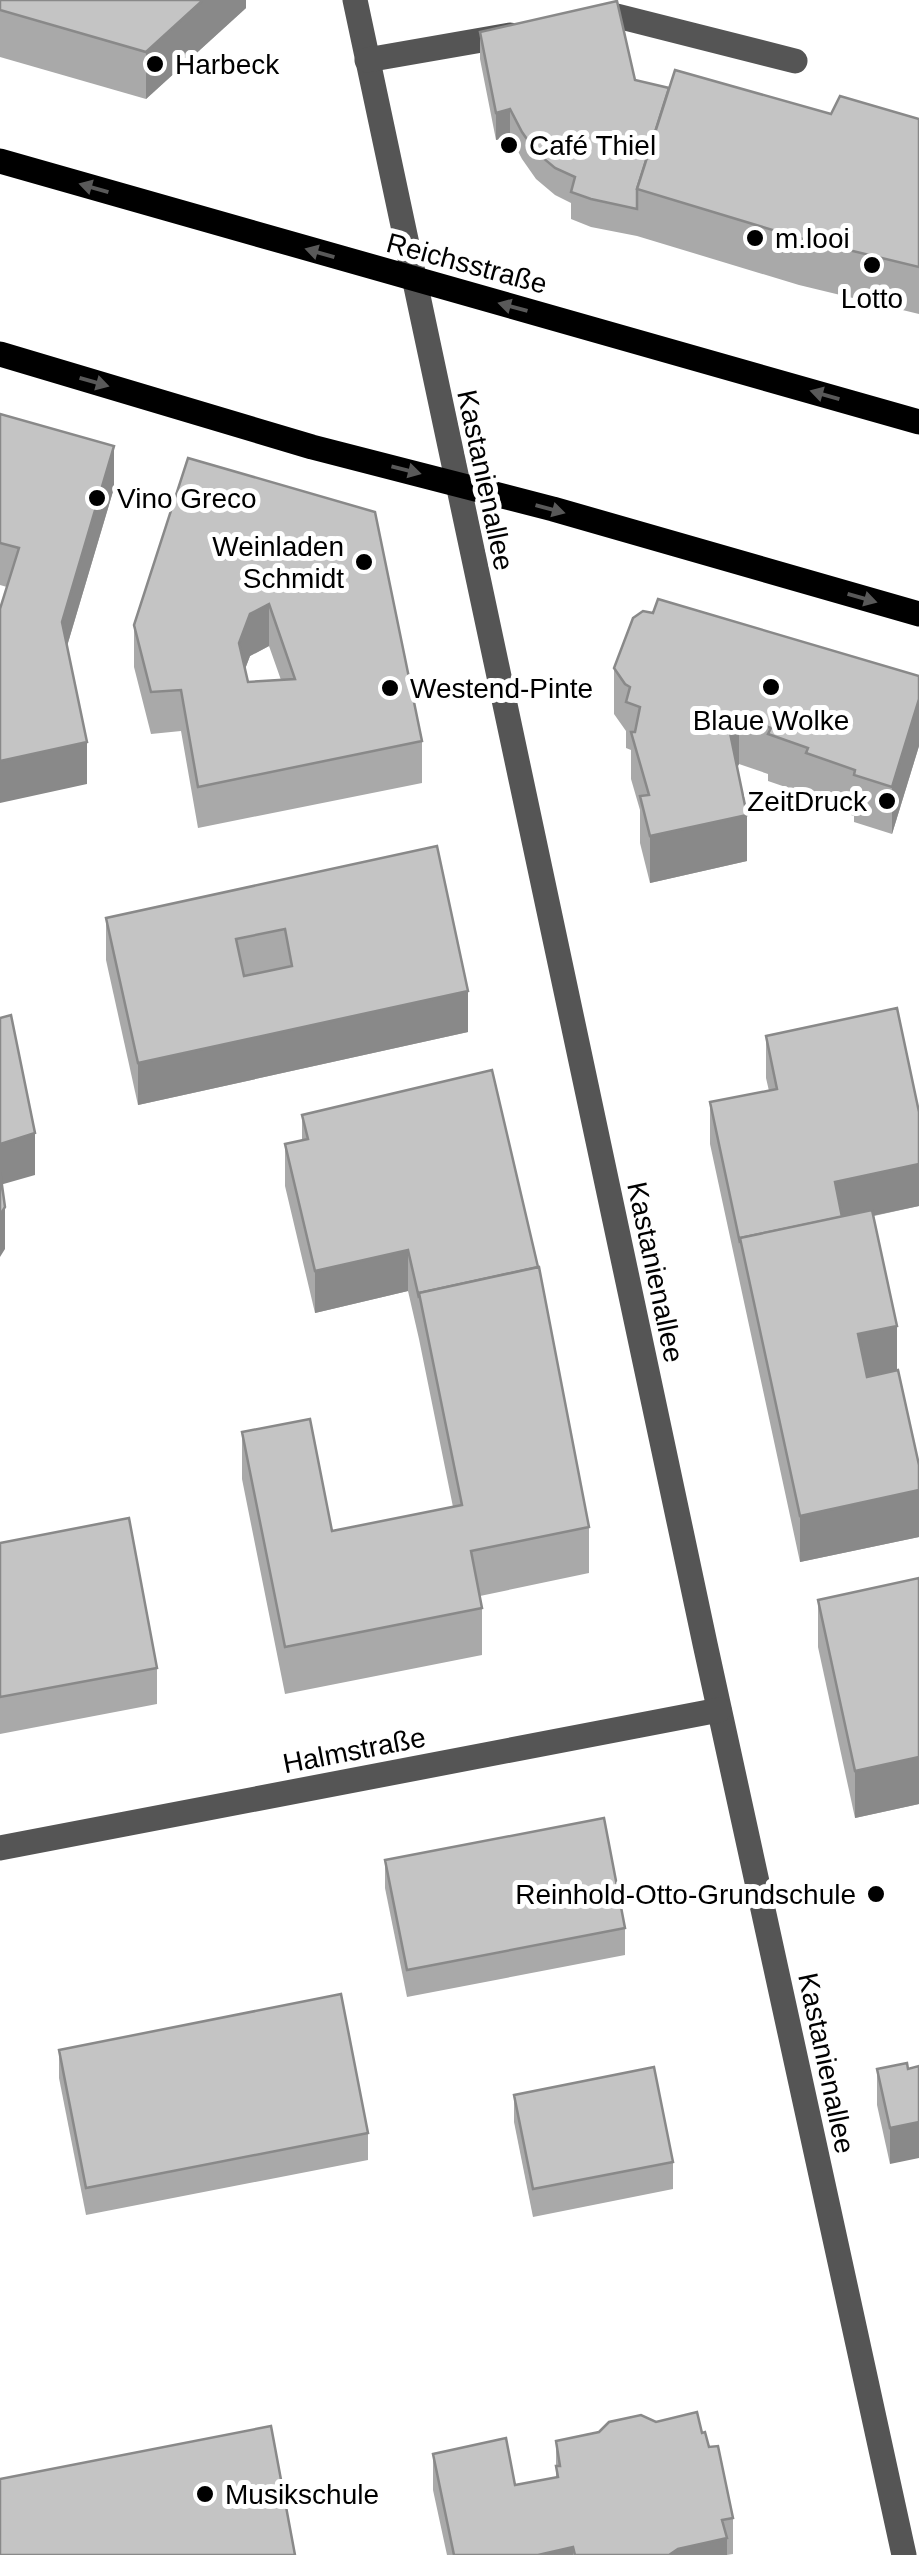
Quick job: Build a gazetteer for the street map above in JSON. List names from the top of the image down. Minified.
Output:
{"streets":{"main road":["Reichsstraße"],"street":["Kastanienallee","Halmstraße"]},"crossings":[["Reichsstraße","Kastanienallee"],["Kastanienallee","Halmstraße"]],"places":["Harbeck","Café Thiel","m.looi","Lotto","Vino Greco","Weinladen Schmidt","Blaue Wolke","Westend-Pinte","ZeitDruck","Reinhold-Otto-Grundschule","Musikschule"]}
